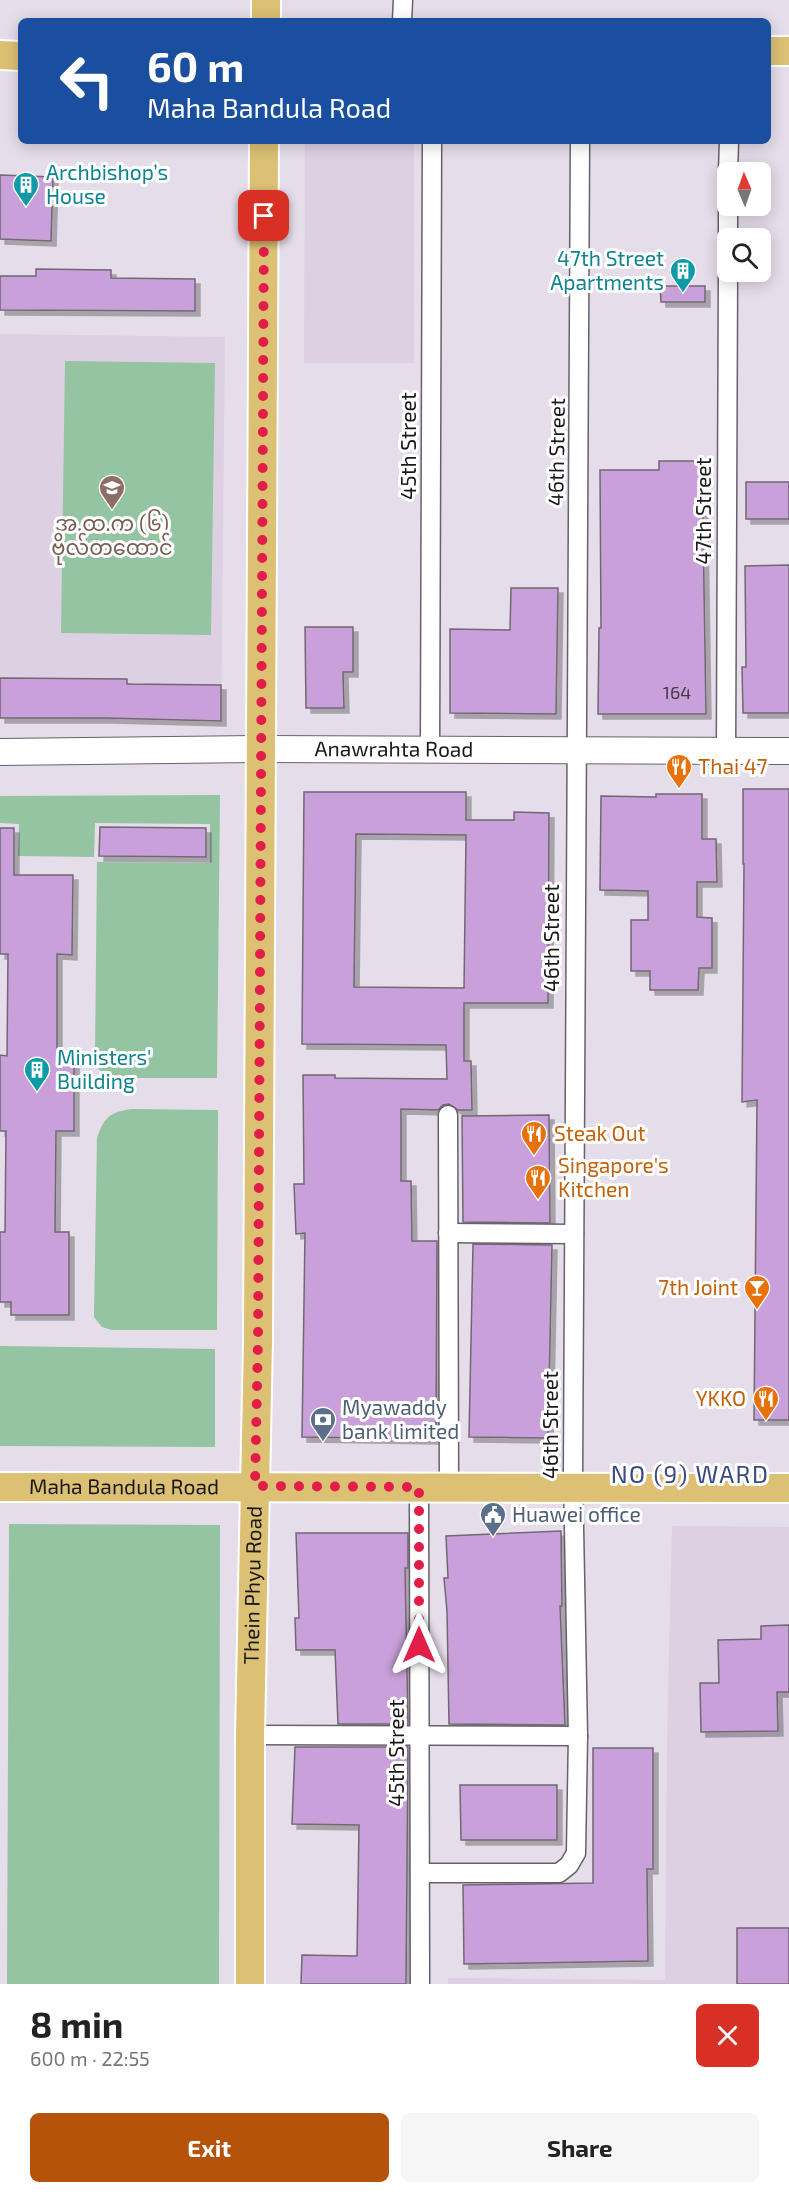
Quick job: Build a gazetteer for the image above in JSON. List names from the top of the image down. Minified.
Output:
{"streets":{"main road":["Anawrahta Road","Maha Bandula Road","Thein Phyu Road"],"street":["45th Street","46th Street","47th Street"]},"crossings":[["45th Street","46th Street"],["45th Street","Anawrahta Road"],["45th Street","Maha Bandula Road"],["46th Street","Anawrahta Road"],["46th Street","Maha Bandula Road"],["47th Street","Anawrahta Road"],["Anawrahta Road","Thein Phyu Road"],["Maha Bandula Road","Thein Phyu Road"]],"districts":["NO (9) WARD"],"places":{"building":["Archbishop’s House","47th Street Apartments","Ministers' Building"],"school or university":["အ.ထ.က (၆) ဗိုလ်တထောင်"],"restaurant":["Thai 47","Steak Out","Singapore's Kitchen","YKKO"],"bar":["7th Joint"],"bank":["Myawaddy bank limited"],"public building":["Huawei office"]},"house_numbers":["164"],"north":"top","page":{"turn":["60 m","Maha Bandula Road"],"heading":["8 min","600 m · 22:55"],"buttons":["Exit","Share"]}}
